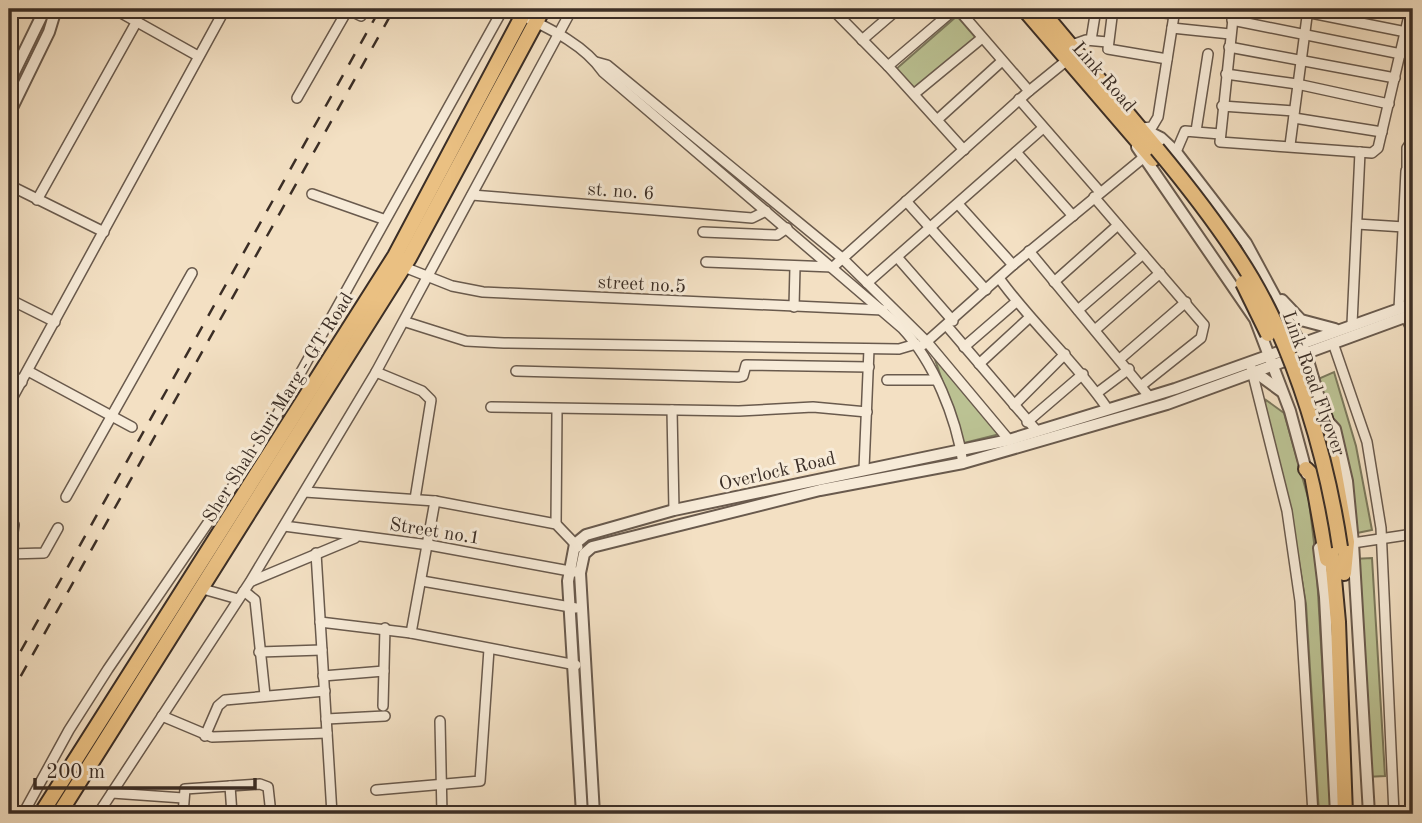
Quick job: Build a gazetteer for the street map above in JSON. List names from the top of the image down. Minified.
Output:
{"streets":{"main road":["Link Road","Link Road Flyover","Sher Shah Suri Marg - GT Road"],"street":["st. no. 6","street no.5","Overlock Road","Street no.1"]},"crossings":[["Link Road","Link Road Flyover"],["street no.5","Sher Shah Suri Marg - GT Road"]],"scale_bar":"200 m"}
